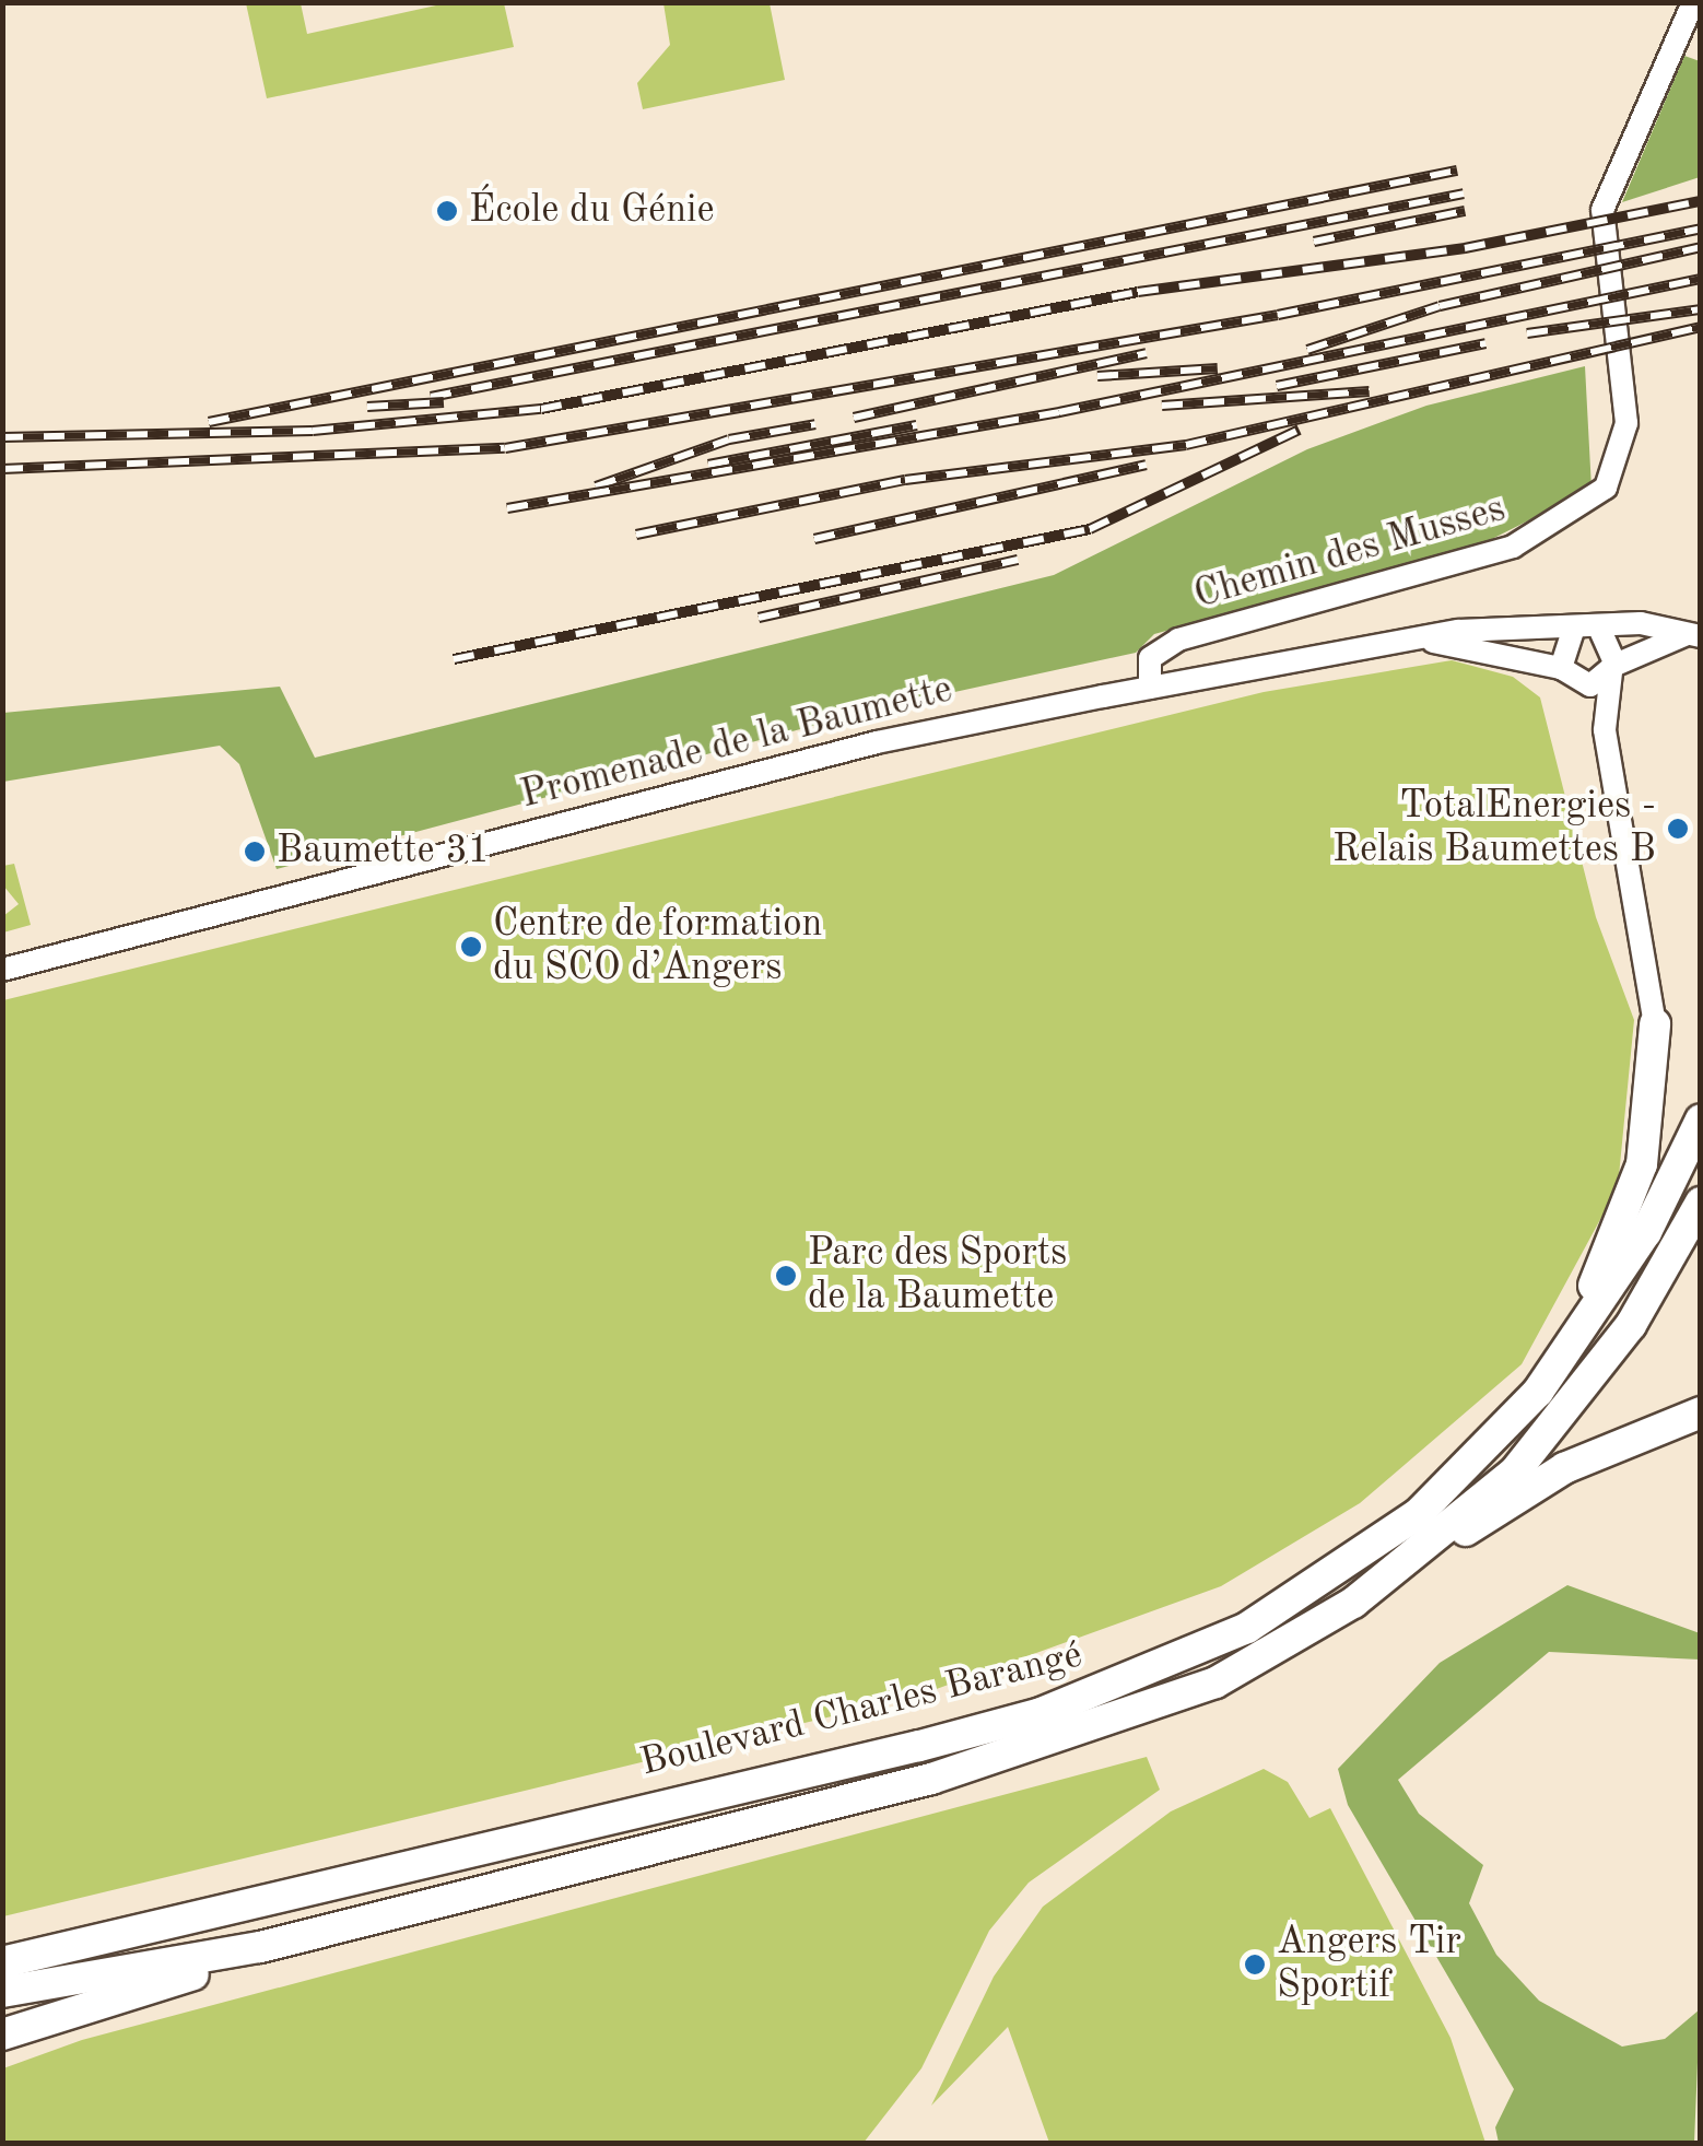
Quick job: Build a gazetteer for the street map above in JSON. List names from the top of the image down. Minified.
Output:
{"streets":{"highway":["Boulevard Charles Barangé"],"street":["Chemin des Musses","Promenade de la Baumette"]},"crossings":[["Chemin des Musses","Promenade de la Baumette"]],"places":["École du Génie","TotalEnergies - Relais Baumettes B","Baumette 31","Centre de formation du SCO d’Angers","Parc des Sports de la Baumette","Angers Tir Sportif"]}
